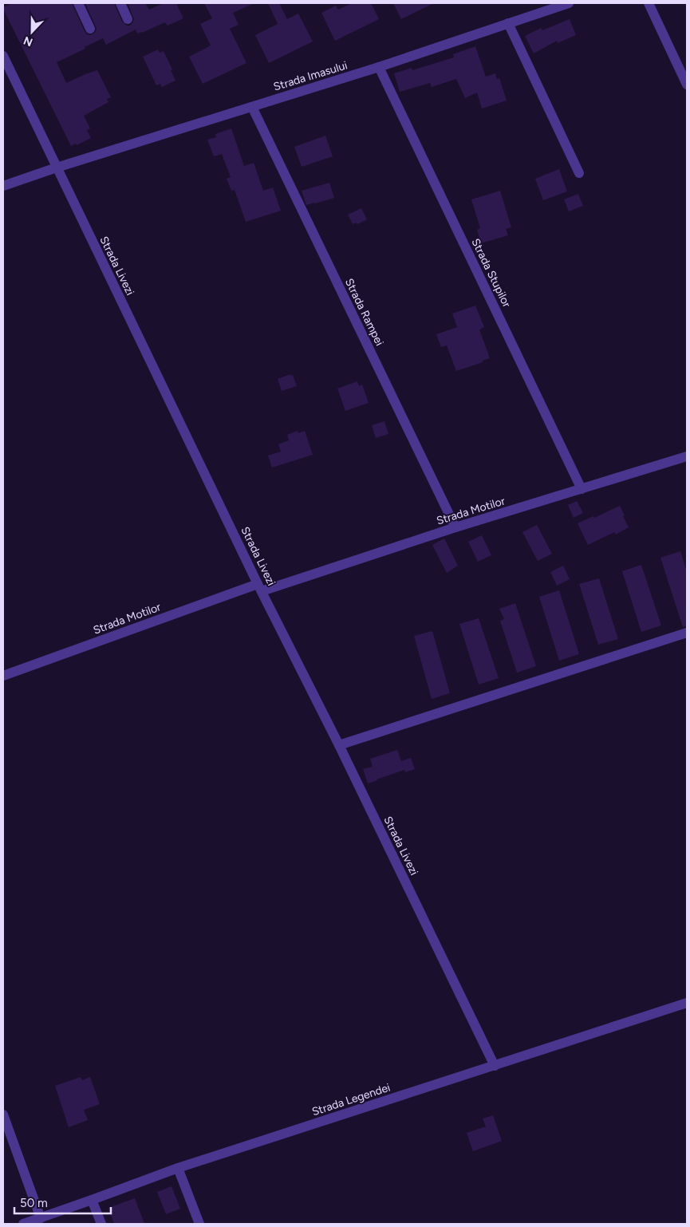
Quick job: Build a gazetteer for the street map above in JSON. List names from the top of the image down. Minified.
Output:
{"streets":{"street":["Strada Imasului","Strada Livezi","Strada Stupilor","Strada Rampei","Strada Motilor","Strada Legendei"]},"crossings":[["Strada Imasului","Strada Livezi"],["Strada Imasului","Strada Stupilor"],["Strada Imasului","Strada Rampei"],["Strada Livezi","Strada Motilor"],["Strada Livezi","Strada Legendei"],["Strada Stupilor","Strada Motilor"],["Strada Rampei","Strada Motilor"]],"scale_bar":"50 m","north":"bottom"}
